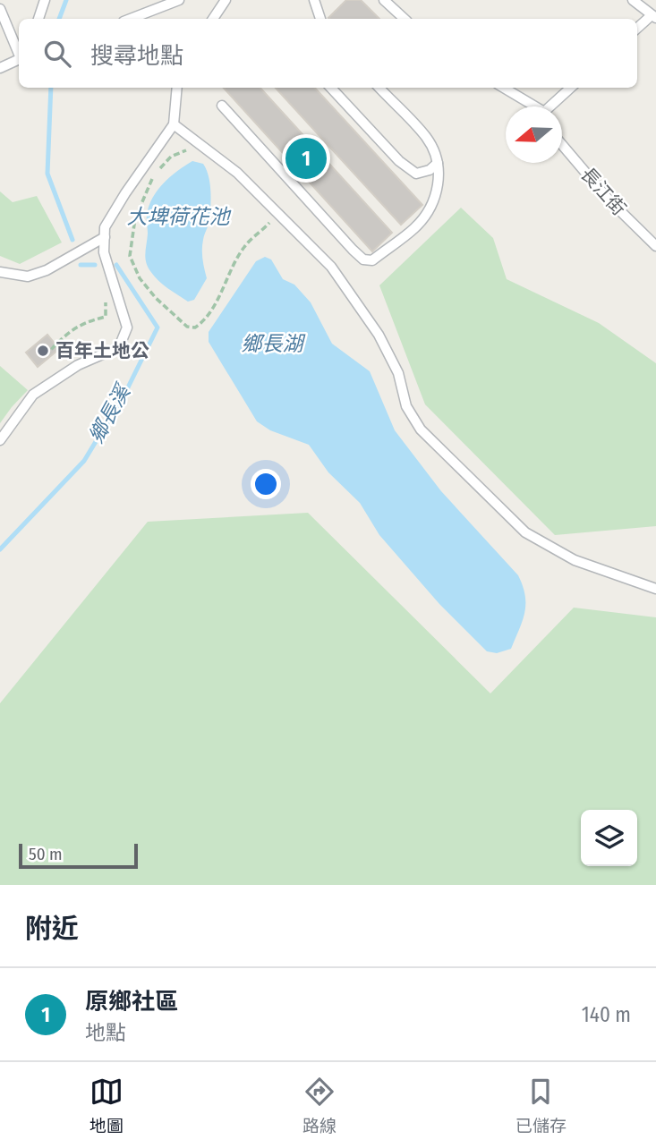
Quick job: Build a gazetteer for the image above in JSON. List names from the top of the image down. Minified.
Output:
{"streets":{"lane":["長江街"]},"water":["大埤荷花池","鄉長湖","鄉長溪"],"places":["百年土地公"],"scale_bar":"50 m","north":"left","page":{"search":"搜尋地點","pins":"1","scale":"50 m","heading":"附近","list":[{"mark":"1","name":"原鄉社區","note":"地點","value":"140 m"}],"nav":["地圖","路線","已儲存"]}}
